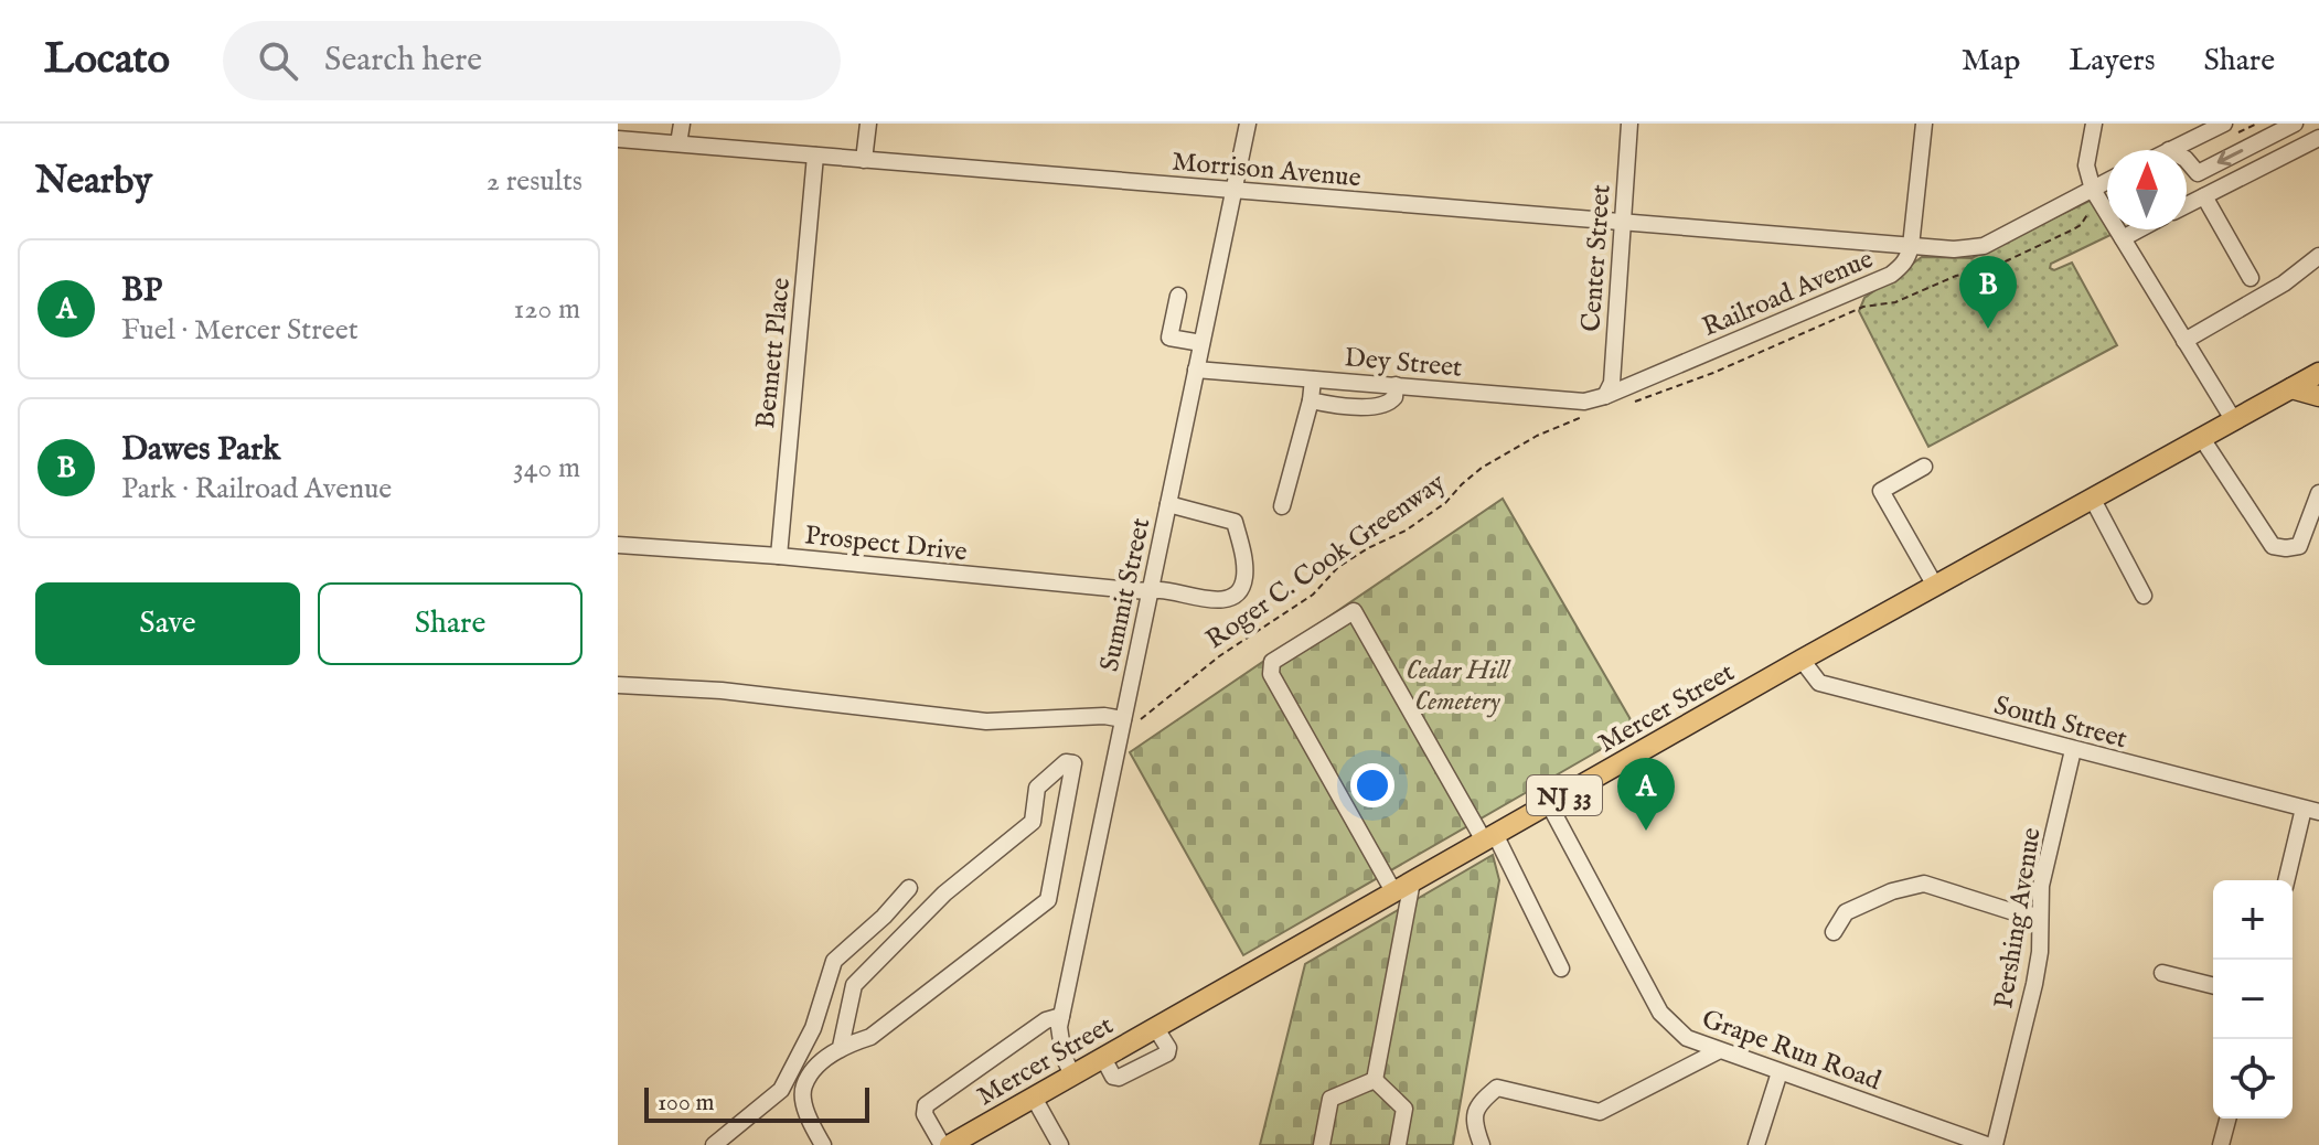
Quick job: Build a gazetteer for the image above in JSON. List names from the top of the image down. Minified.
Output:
{"streets":{"main road":["Mercer Street","NJ 33"],"street":["Morrison Avenue","Center Street","Railroad Avenue","Bennett Place","Dey Street","Prospect Drive","Summit Street","South Street","Pershing Avenue","Grape Run Road"],"path":["Roger C. Cook Greenway"]},"crossings":[["Morrison Avenue","Center Street"],["Morrison Avenue","Railroad Avenue"],["Morrison Avenue","Bennett Place"],["Morrison Avenue","Summit Street"],["Center Street","Railroad Avenue"],["Center Street","Dey Street"],["Railroad Avenue","Dey Street"],["Bennett Place","Prospect Drive"],["Dey Street","Summit Street"],["Prospect Drive","Summit Street"],["Roger C. Cook Greenway","Summit Street"],["Summit Street","Mercer Street"],["Mercer Street","South Street"],["Mercer Street","Grape Run Road"],["South Street","Pershing Avenue"]],"parks":["Cedar Hill Cemetery"],"scale_bar":"100 m","north":"top","page":{"header":"Locato","search":"Search here","nav":["Map","Layers","Share"],"heading":["Nearby","2 results"],"list":[{"mark":"A","name":"BP","note":"Fuel · Mercer Street","value":"120 m"},{"mark":"B","name":"Dawes Park","note":"Park · Railroad Avenue","value":"340 m"}],"pins":["B","A"],"buttons":["Save","Share"],"map_buttons":["+","−"],"scale":"100 m"}}
